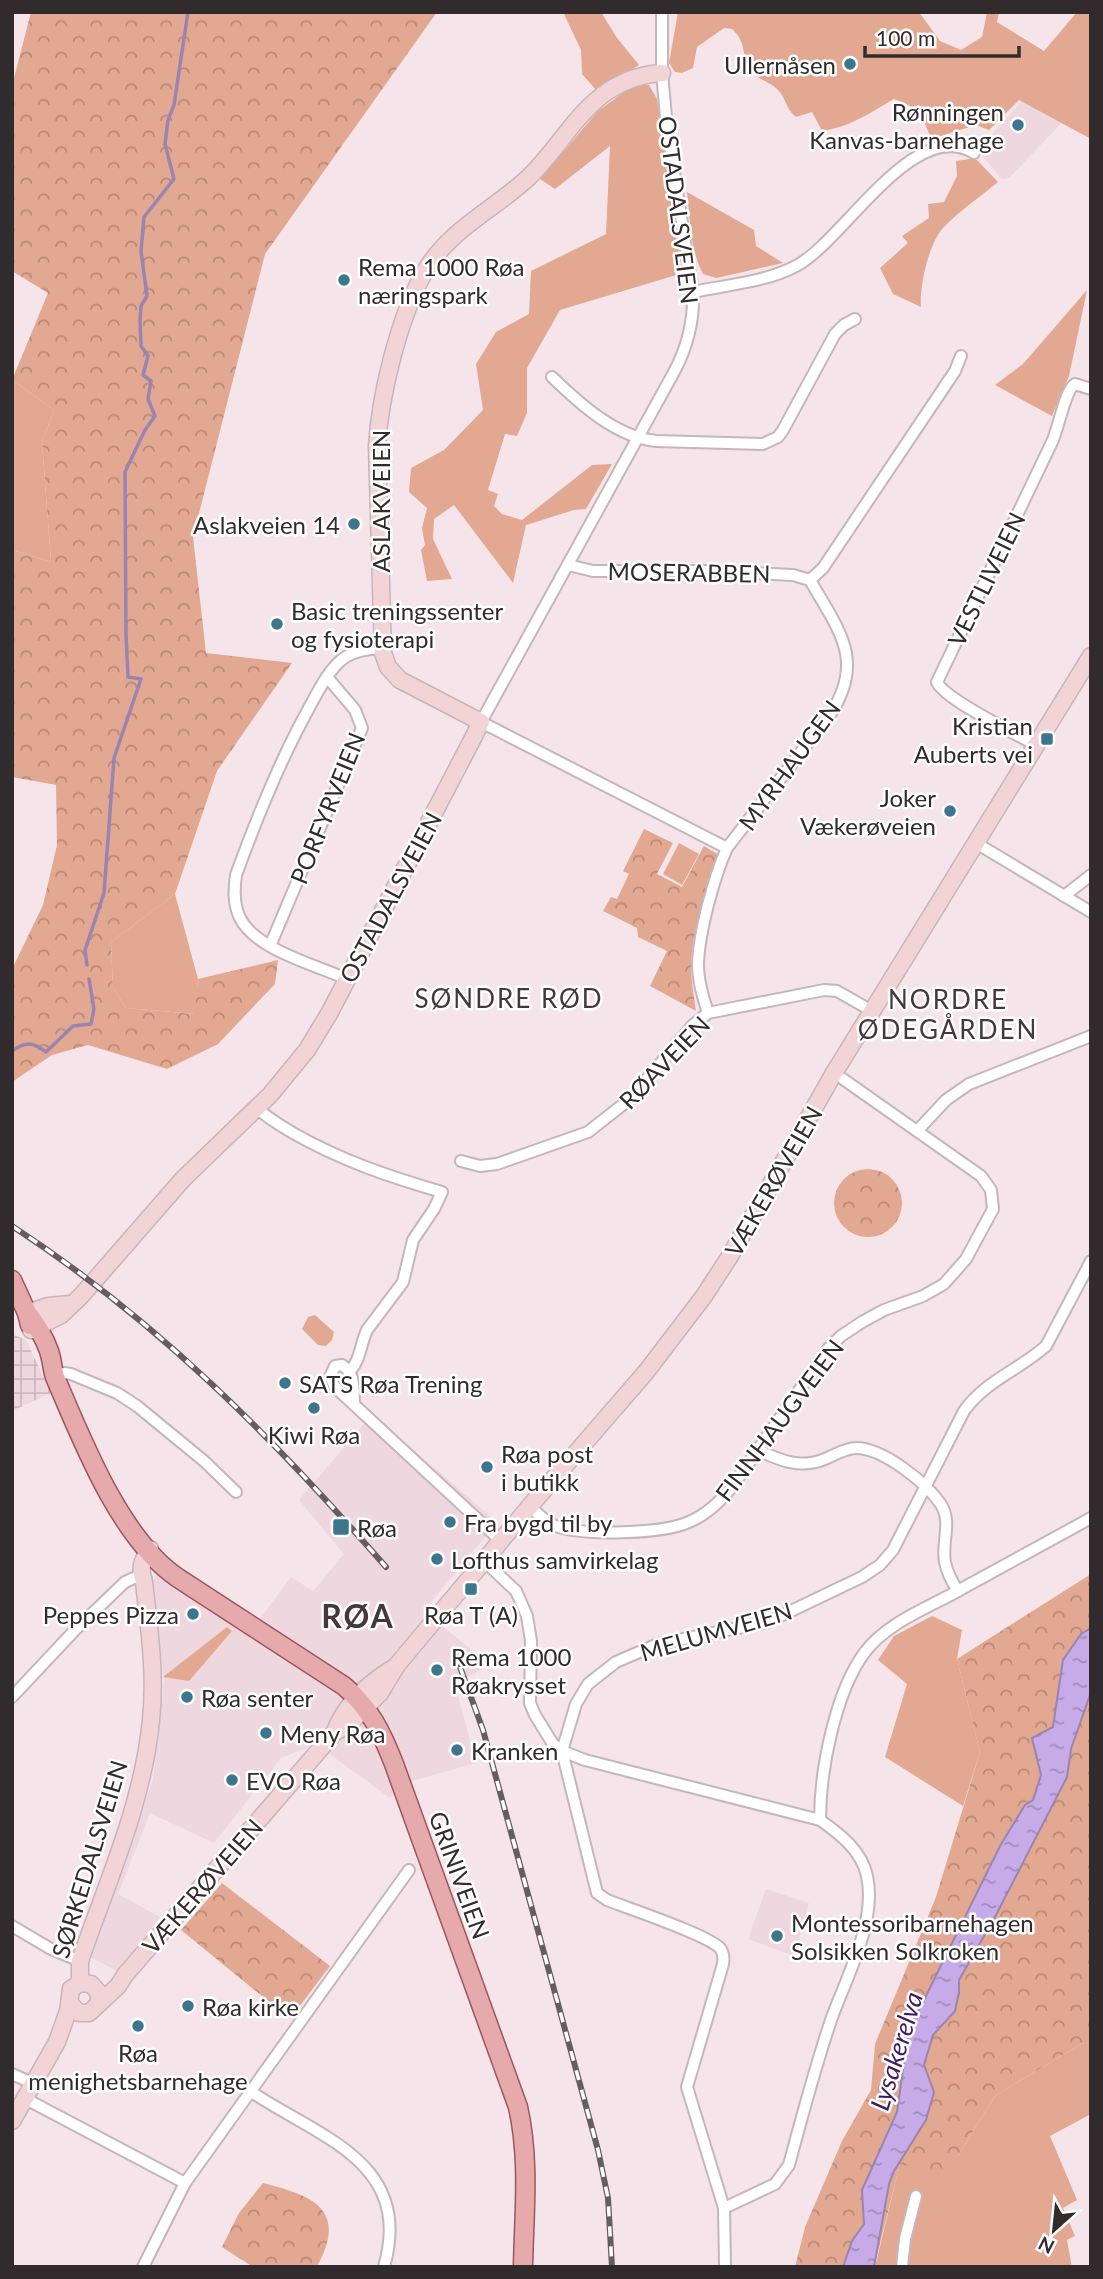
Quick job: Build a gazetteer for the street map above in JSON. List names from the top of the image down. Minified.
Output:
{"streets":{"main road":["GRINIVEIEN"],"street":["OSTADALSVEIEN","ASLAKVEIEN","MOSERABBEN","VESTLIVEIEN","MYRHAUGEN","PORFYRVEIEN","RØAVEIEN","VÆKERØVEIEN","FINNHAUGVEIEN","MELUMVEIEN","SØRKEDALSVEIEN"]},"crossings":[["OSTADALSVEIEN","ASLAKVEIEN"],["OSTADALSVEIEN","MOSERABBEN"],["ASLAKVEIEN","MYRHAUGEN"],["MOSERABBEN","MYRHAUGEN"],["VESTLIVEIEN","VÆKERØVEIEN"],["MYRHAUGEN","RØAVEIEN"],["RØAVEIEN","VÆKERØVEIEN"],["VÆKERØVEIEN","FINNHAUGVEIEN"],["VÆKERØVEIEN","SØRKEDALSVEIEN"],["VÆKERØVEIEN","GRINIVEIEN"],["SØRKEDALSVEIEN","GRINIVEIEN"]],"districts":["SØNDRE RØD","NORDRE ØDEGÅRDEN","RØA"],"water":["Lysakerelva"],"places":{"other":["Ullernåsen","Rønningen Kanvas-barnehage","Rema 1000 Røa næringspark","Aslakveien 14","Basic treningssenter og fysioterapi","Joker Vækerøveien","SATS Røa Trening","Kiwi Røa","Røa post i butikk","Fra bygd til by","Lofthus samvirkelag","Peppes Pizza","Rema 1000 Røakrysset","Røa senter","Meny Røa","Kranken","EVO Røa","Montessoribarnehagen Solsikken Solkroken","Røa kirke","Røa menighetsbarnehage"],"transit":["Kristian Auberts vei","Røa","Røa T (A)"]},"scale_bar":"100 m","north":"bottom left"}
